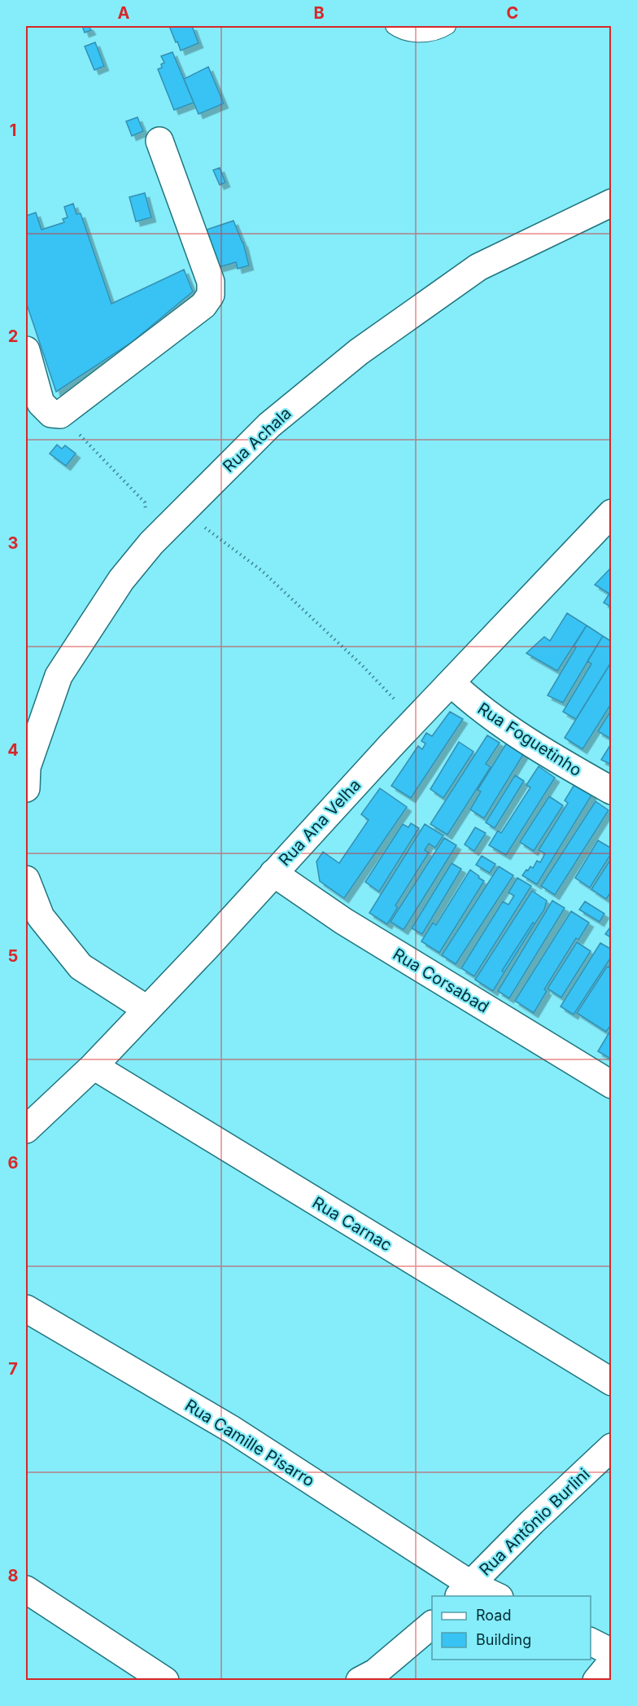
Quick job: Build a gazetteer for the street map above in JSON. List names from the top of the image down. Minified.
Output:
{"streets":{"street":["Rua Achala","Rua Foguetinho","Rua Ana Velha","Rua Corsabad","Rua Carnac","Rua Camille Pisarro","Rua Antônio Burlini"]},"crossings":[["Rua Foguetinho","Rua Ana Velha"],["Rua Ana Velha","Rua Corsabad"],["Rua Ana Velha","Rua Carnac"],["Rua Camille Pisarro","Rua Antônio Burlini"]],"legend":["Road","Building"],"grid":{"columns":["A","B","C"],"rows":["1","2","3","4","5","6","7","8"]}}
